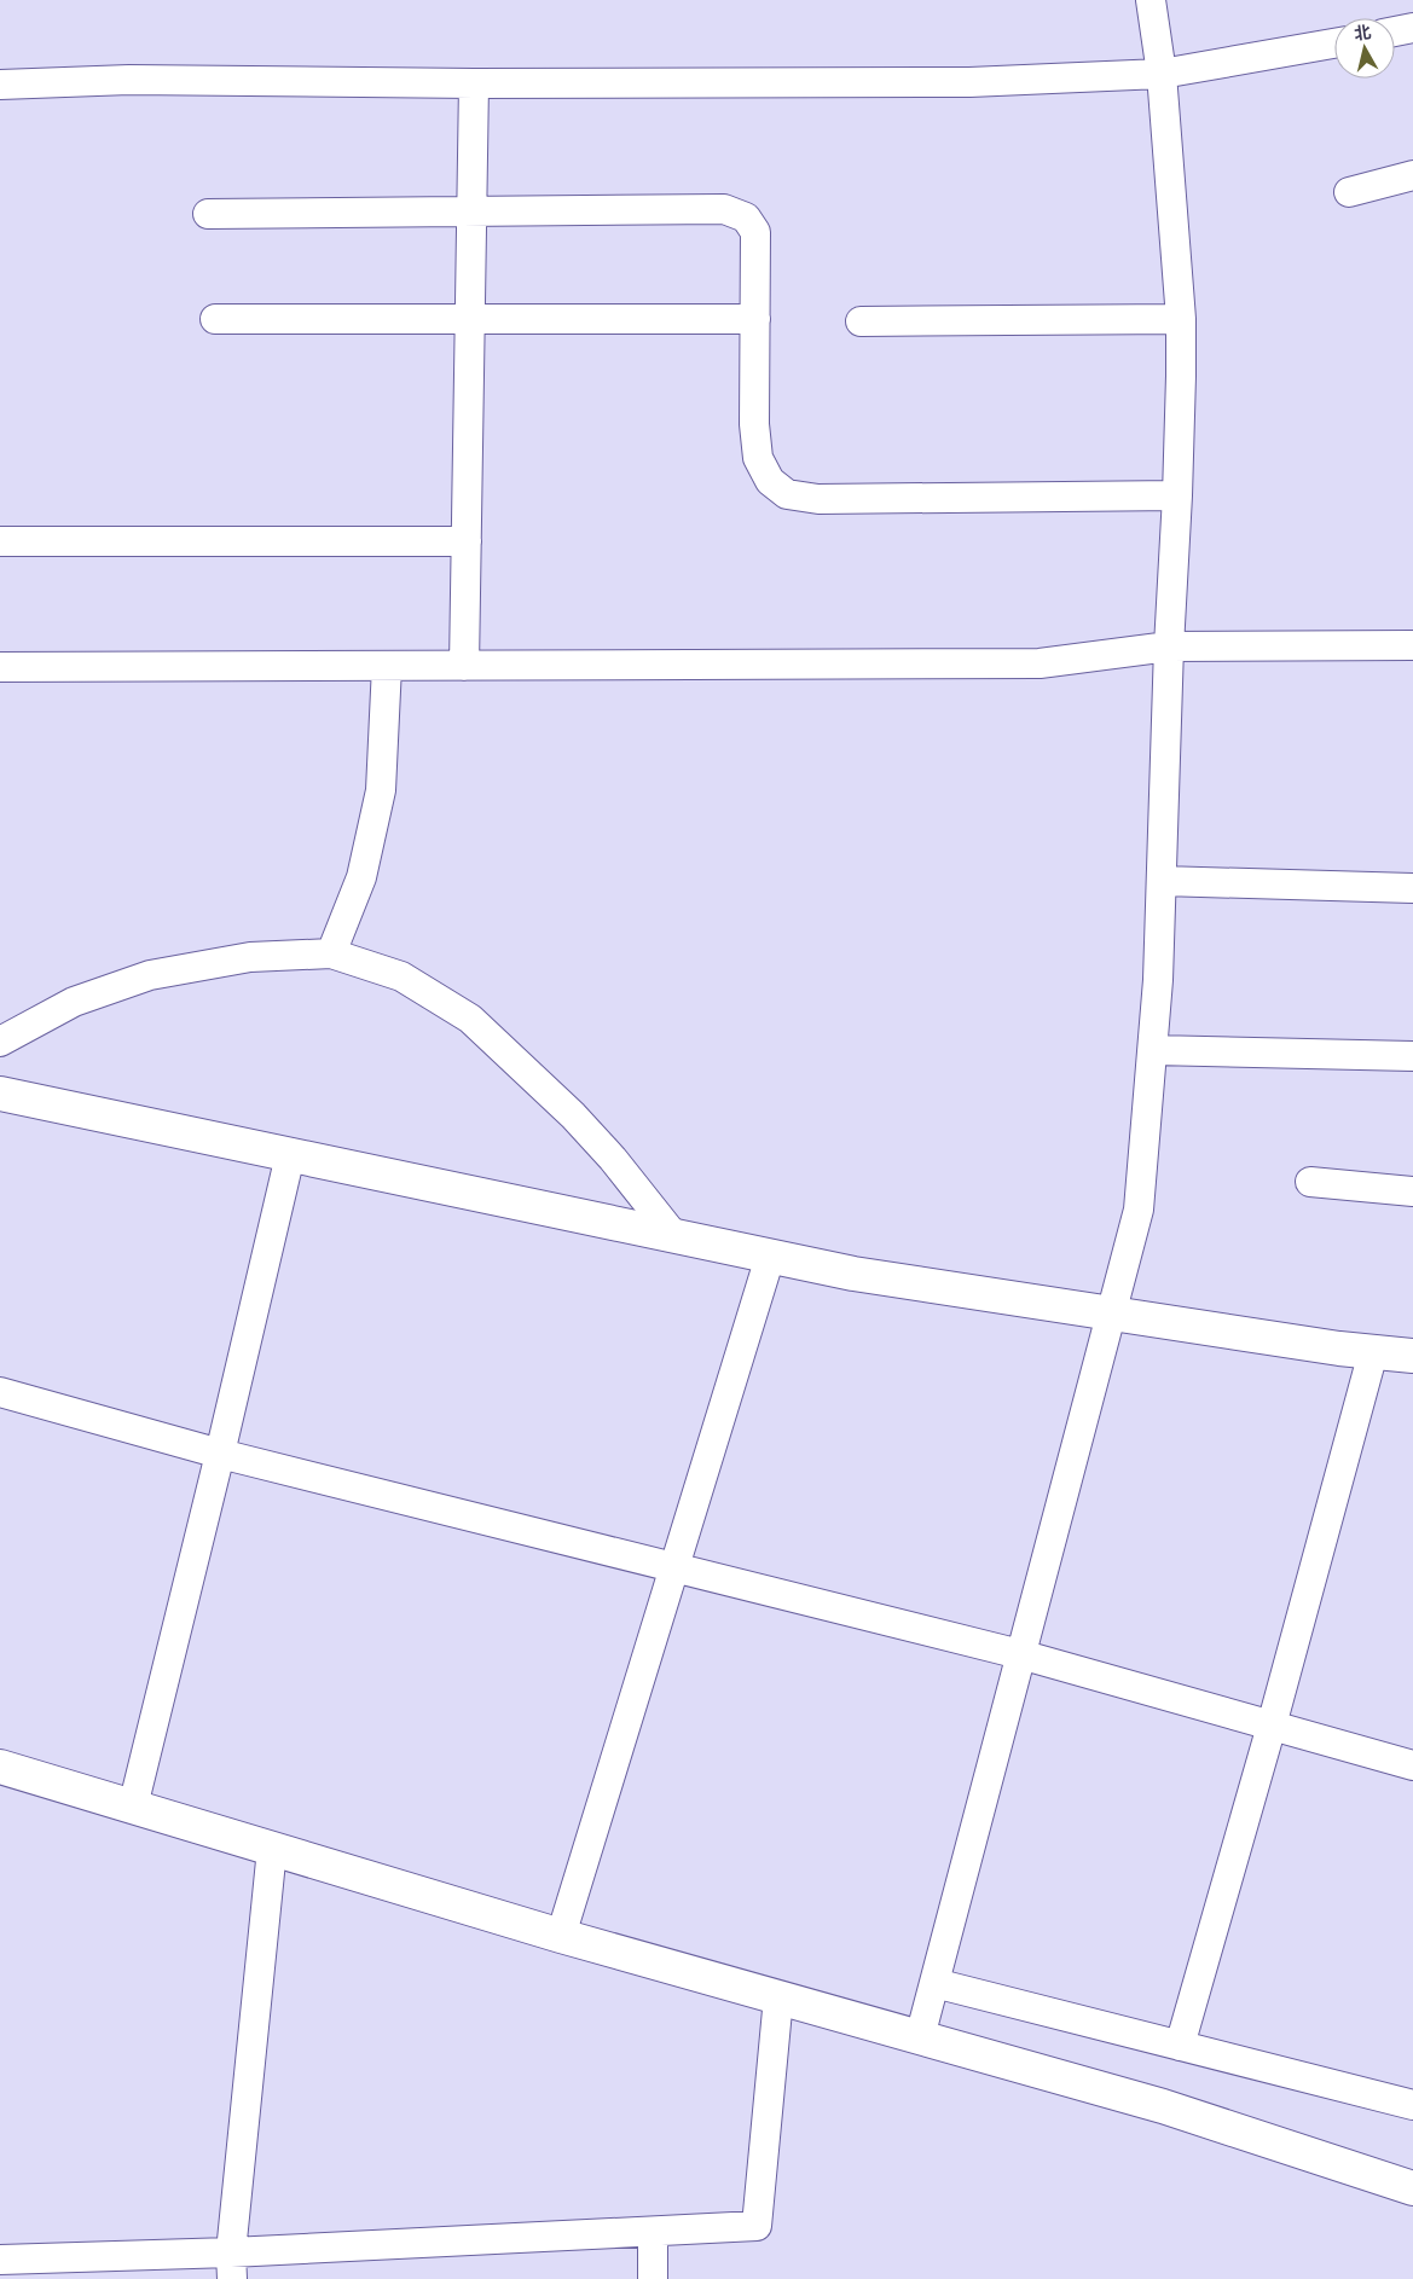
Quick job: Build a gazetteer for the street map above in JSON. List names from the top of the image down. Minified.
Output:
{"north":"top"}
